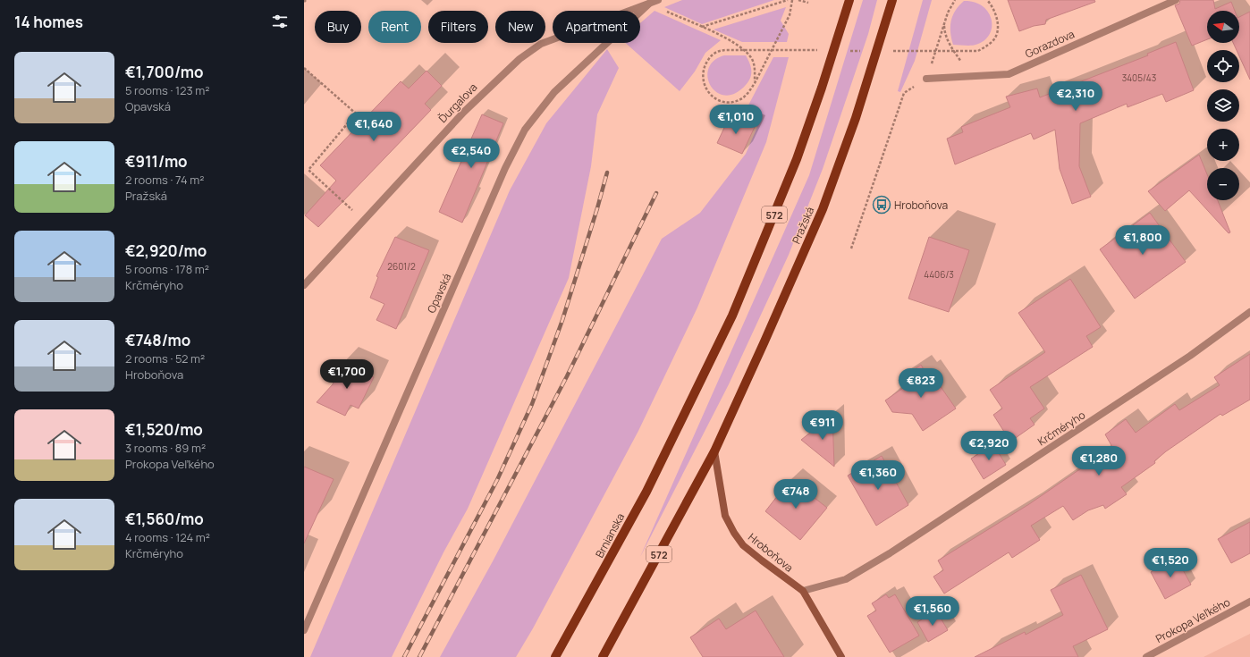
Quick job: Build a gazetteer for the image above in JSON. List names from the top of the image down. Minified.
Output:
{"streets":{"main road":["572","Pražská","Brnianska"],"street":["Gorazdova","Ďurgalova","Opavská","Krčméryho","Hroboňova","Prokopa Veľkého"]},"crossings":[["Ďurgalova","Opavská"],["572","Pražská"],["572","Hroboňova"],["Pražská","Hroboňova"],["Krčméryho","Hroboňova"]],"places":{"bus stop":["Hroboňova"]},"house_numbers":["3405/43","2601/2","4406/3"],"north":"left","page":{"heading":"14 homes","map_buttons":["+","−"],"chip":["Buy","Rent","Filters","New","Apartment"],"list":[{"name":"€1,700/mo","note":"5 rooms · 123 m² · Opavská"},{"name":"€911/mo","note":"2 rooms · 74 m² · Pražská"},{"name":"€2,920/mo","note":"5 rooms · 178 m² · Krčméryho"},{"name":"€748/mo","note":"2 rooms · 52 m² · Hroboňova"},{"name":"€1,520/mo","note":"3 rooms · 89 m² · Prokopa Veľkého"},{"name":"€1,560/mo","note":"4 rooms · 124 m² · Krčméryho"}],"price":["€2,310","€1,010","€1,640","€2,540","€1,800","€1,700","€823","€911","€2,920","€1,280","€1,360","€748","€1,520","€1,560"]}}
